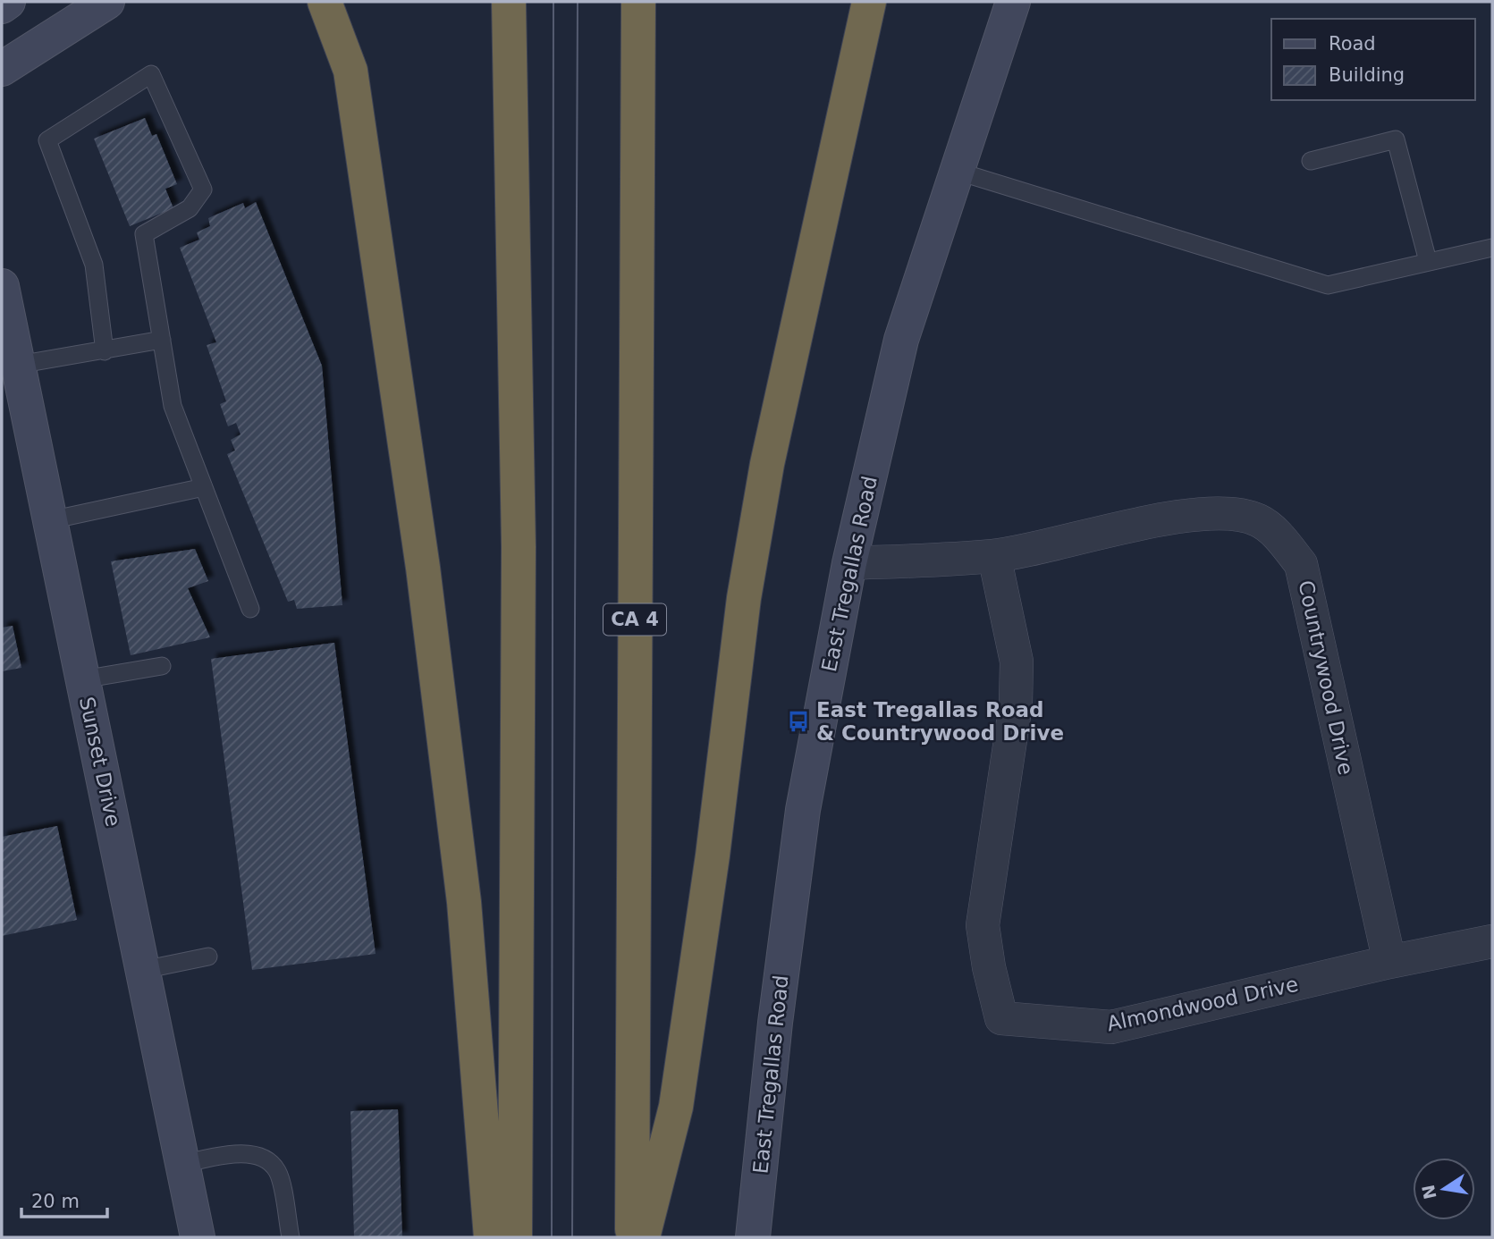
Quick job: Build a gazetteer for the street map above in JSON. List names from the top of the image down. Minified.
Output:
{"streets":{"highway":["CA 4"],"street":["East Tregallas Road","Countrywood Drive","Sunset Drive","Almondwood Drive"]},"crossings":[["East Tregallas Road","Countrywood Drive"],["Countrywood Drive","Almondwood Drive"]],"places":{"bus stop":["East Tregallas Road & Countrywood Drive"]},"legend":["Road","Building"],"scale_bar":"20 m","north":"left"}
